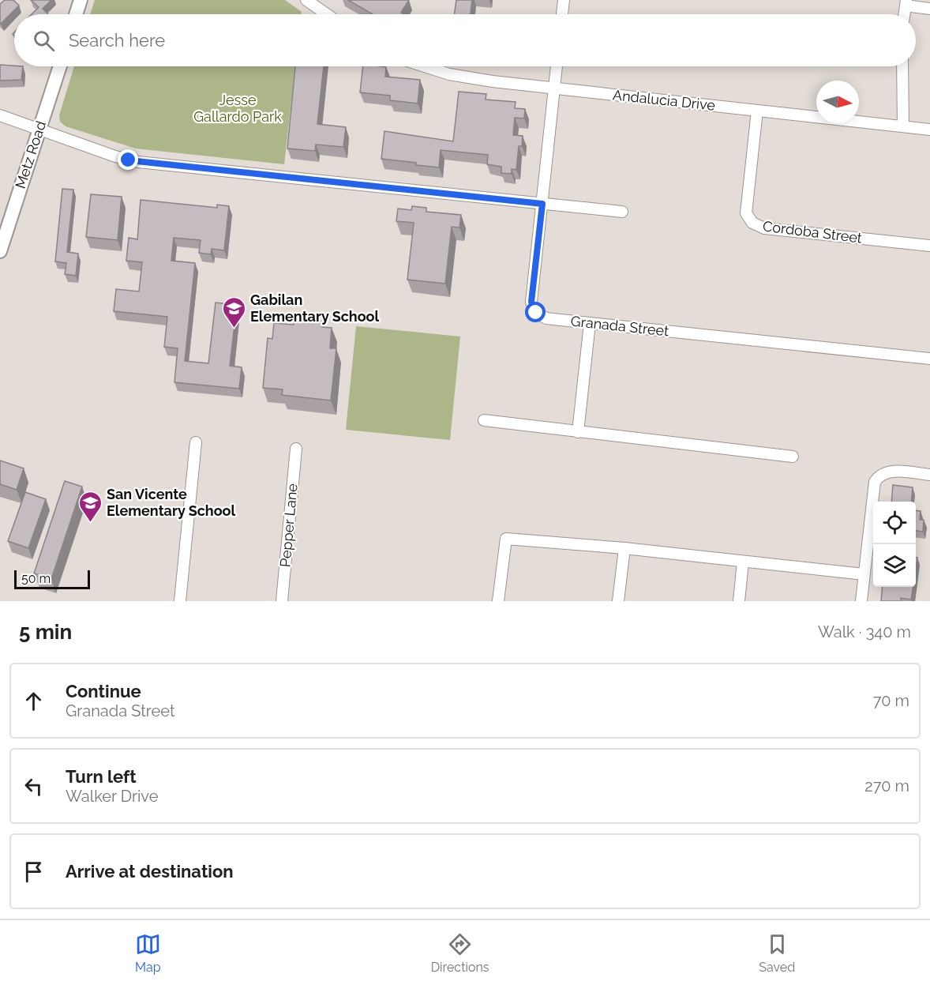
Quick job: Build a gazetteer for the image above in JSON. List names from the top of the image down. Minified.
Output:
{"streets":{"main road":["Metz Road"],"street":["Andalucia Drive","Cordoba Street","Granada Street","Pepper Lane"]},"crossings":[["Andalucia Drive","Cordoba Street"],["Andalucia Drive","Granada Street"]],"parks":["Jesse Gallardo Park"],"places":{"school or university":["Gabilan Elementary School","San Vicente Elementary School"]},"scale_bar":"50 m","north":"right","page":{"search":"Search here","scale":"50 m","heading":["5 min","Walk · 340 m"],"list":[["Continue","Granada Street","70 m"],["Turn left","Walker Drive","270 m"],"Arrive at destination"],"nav":["Map","Directions","Saved"]}}
